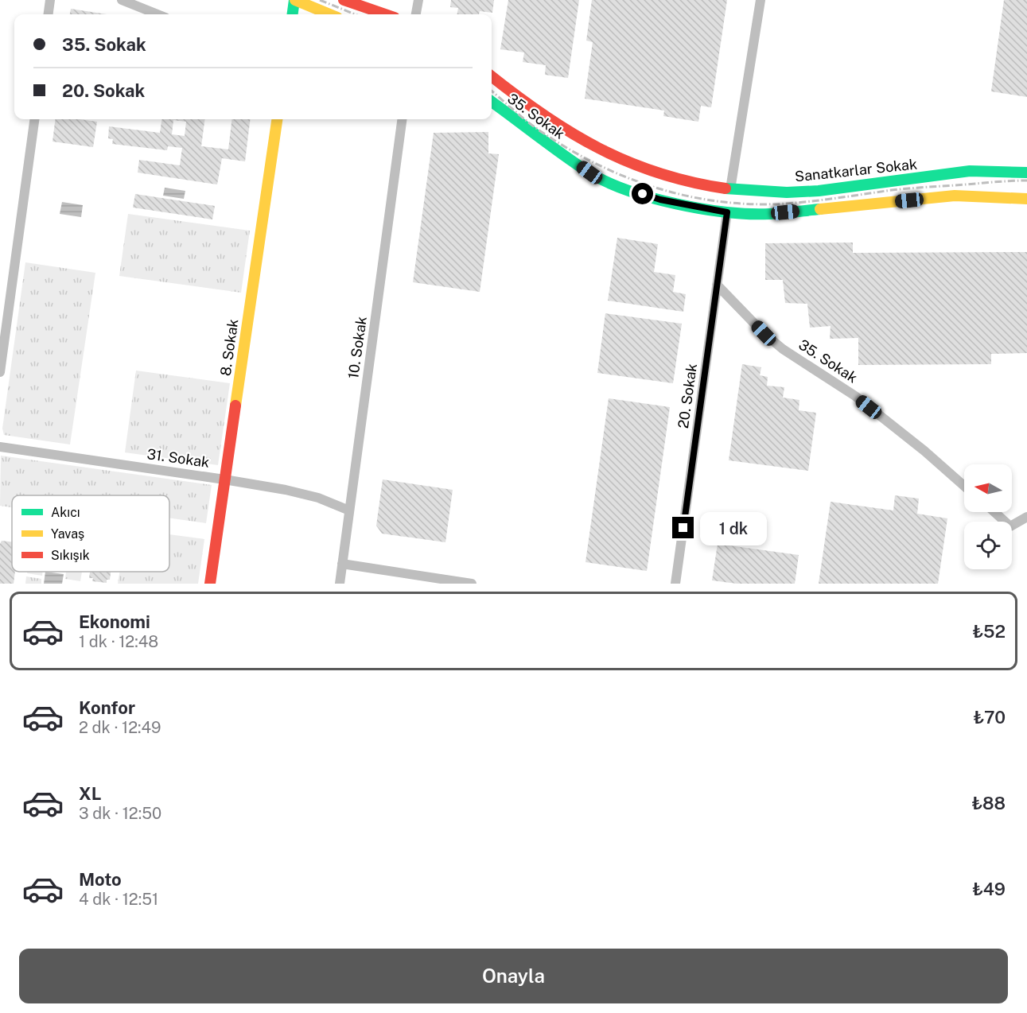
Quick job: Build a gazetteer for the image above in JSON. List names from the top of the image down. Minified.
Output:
{"streets":{"street":["35. Sokak","Sanatkarlar Sokak","8. Sokak","10. Sokak","20. Sokak","31. Sokak"]},"crossings":[["35. Sokak","20. Sokak"],["8. Sokak","31. Sokak"],["10. Sokak","31. Sokak"]],"legend":["Akıcı","Yavaş","Sıkışık"],"north":"left","page":{"banner":["35. Sokak","20. Sokak"],"bubble":"1 dk","list":[{"name":"Ekonomi","note":"1 dk · 12:48","value":"₺52"},{"name":"Konfor","note":"2 dk · 12:49","value":"₺70"},{"name":"XL","note":"3 dk · 12:50","value":"₺88"},{"name":"Moto","note":"4 dk · 12:51","value":"₺49"}],"buttons":"Onayla"}}
